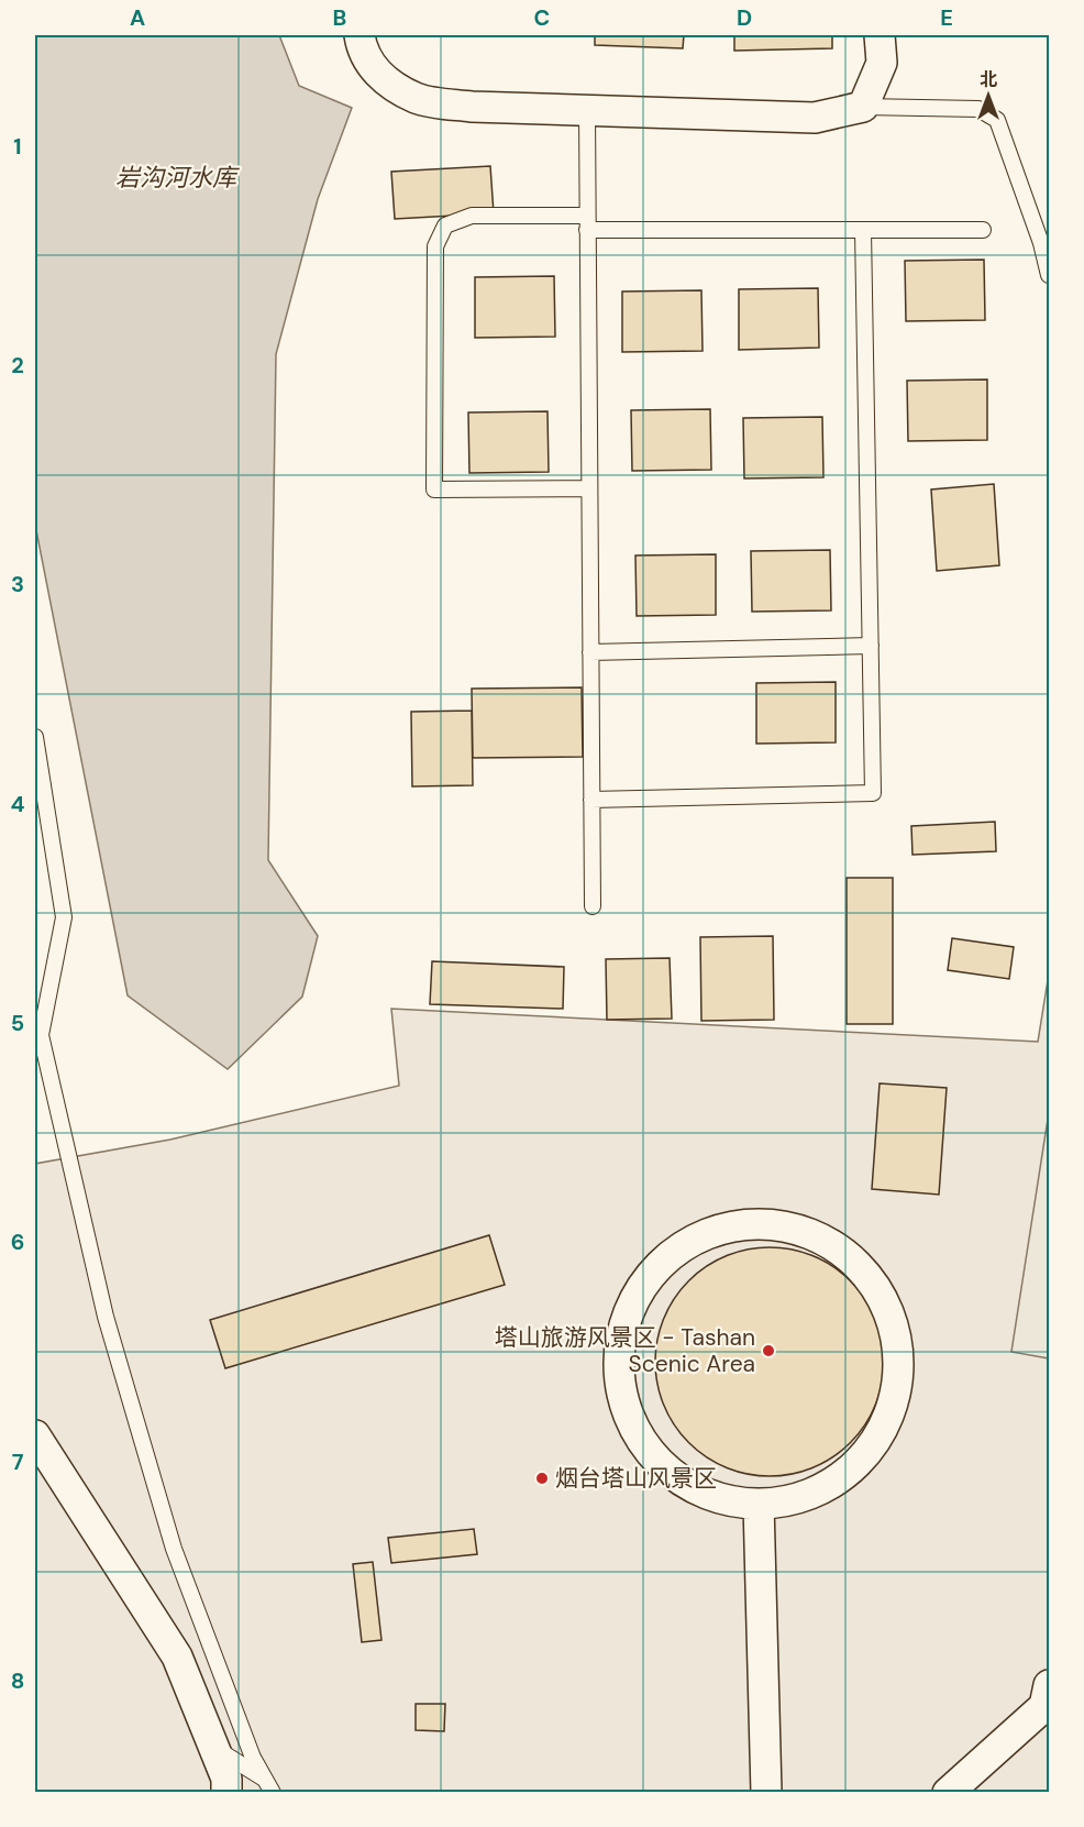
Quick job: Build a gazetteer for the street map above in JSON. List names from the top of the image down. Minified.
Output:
{"water":["岩沟河水库"],"places":["塔山旅游风景区 - Tashan Scenic Area","烟台塔山风景区"],"north":"top","grid":{"columns":["A","B","C","D","E"],"rows":["1","2","3","4","5","6","7","8"]}}
